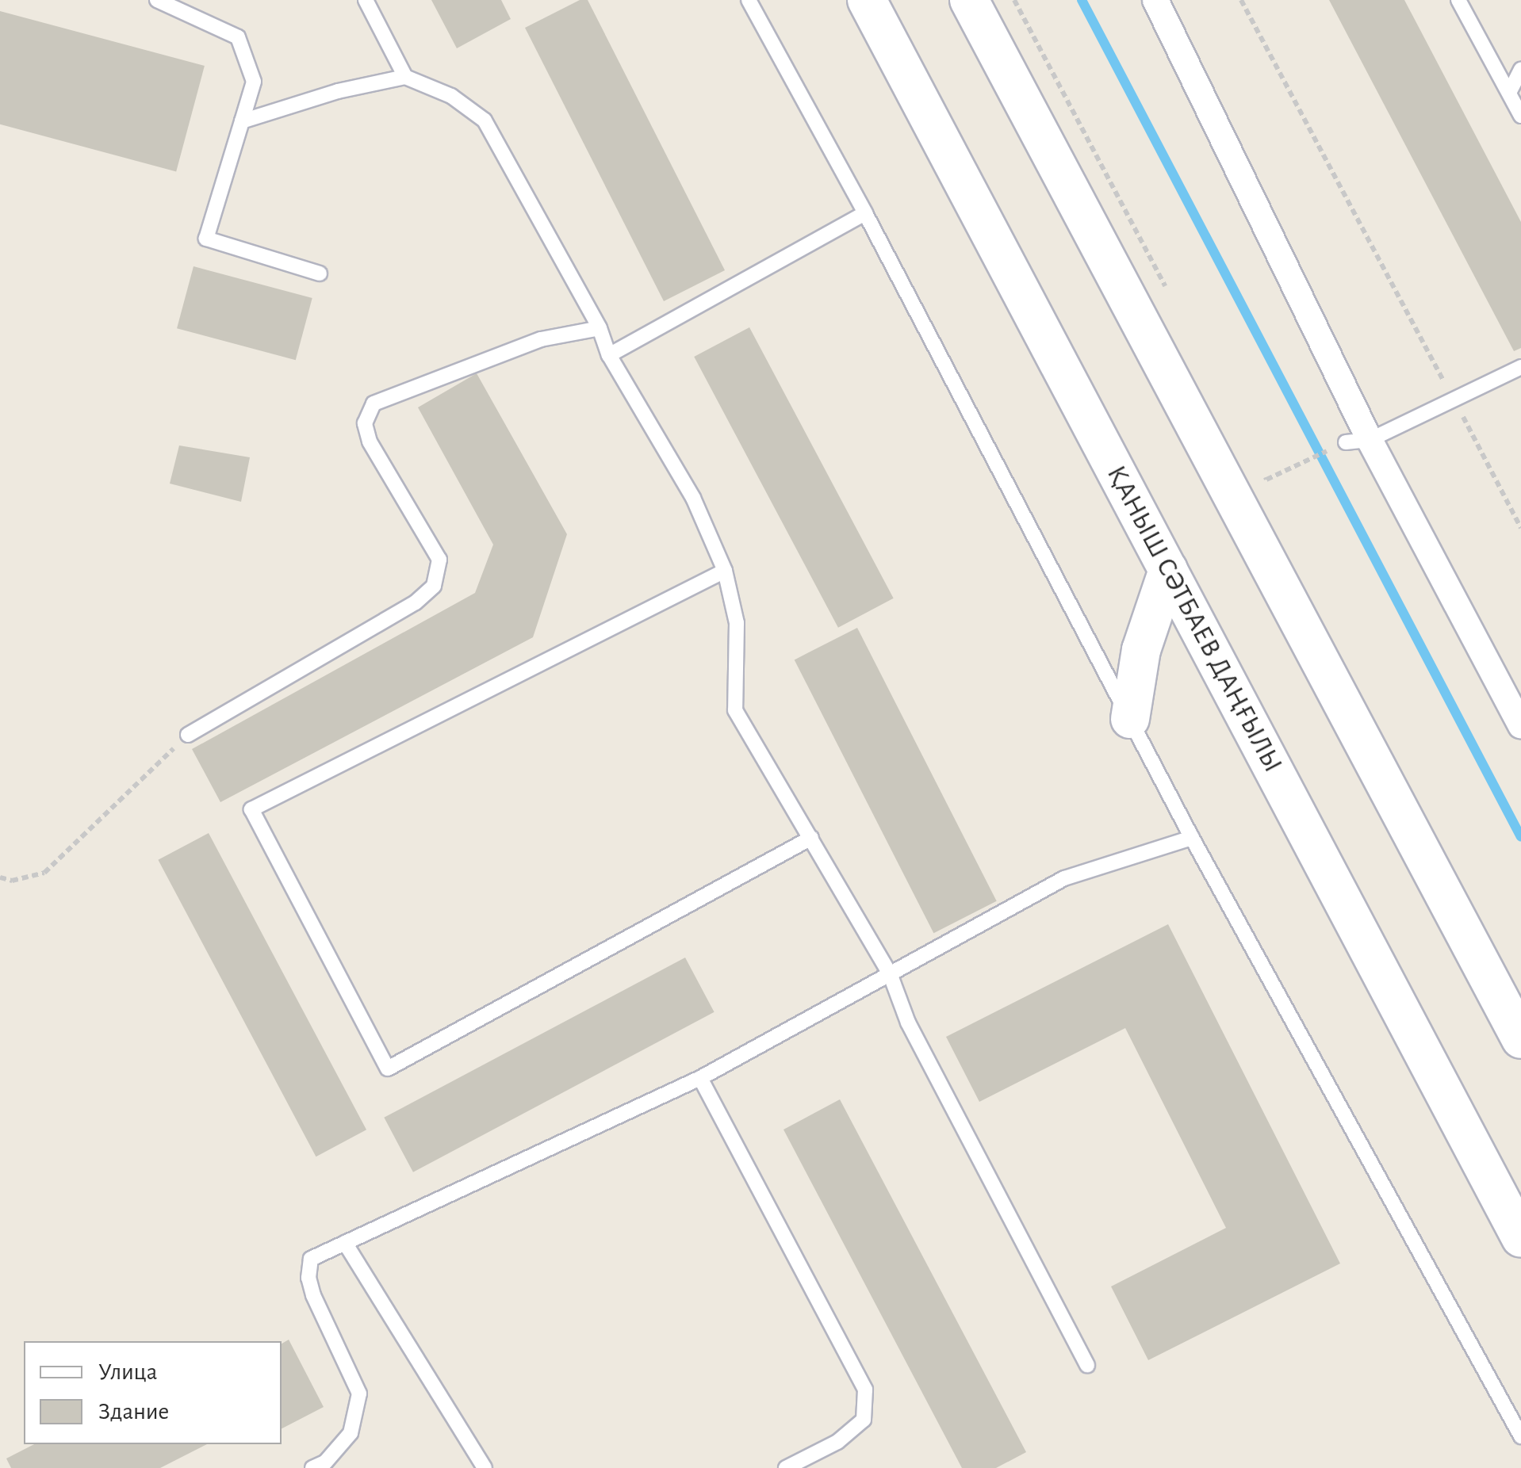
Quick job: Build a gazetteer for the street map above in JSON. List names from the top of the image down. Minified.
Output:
{"streets":{"main road":["ҚАНЫШ СӘТБАЕВ ДАҢҒЫЛЫ"]},"legend":["Улица","Здание"]}
